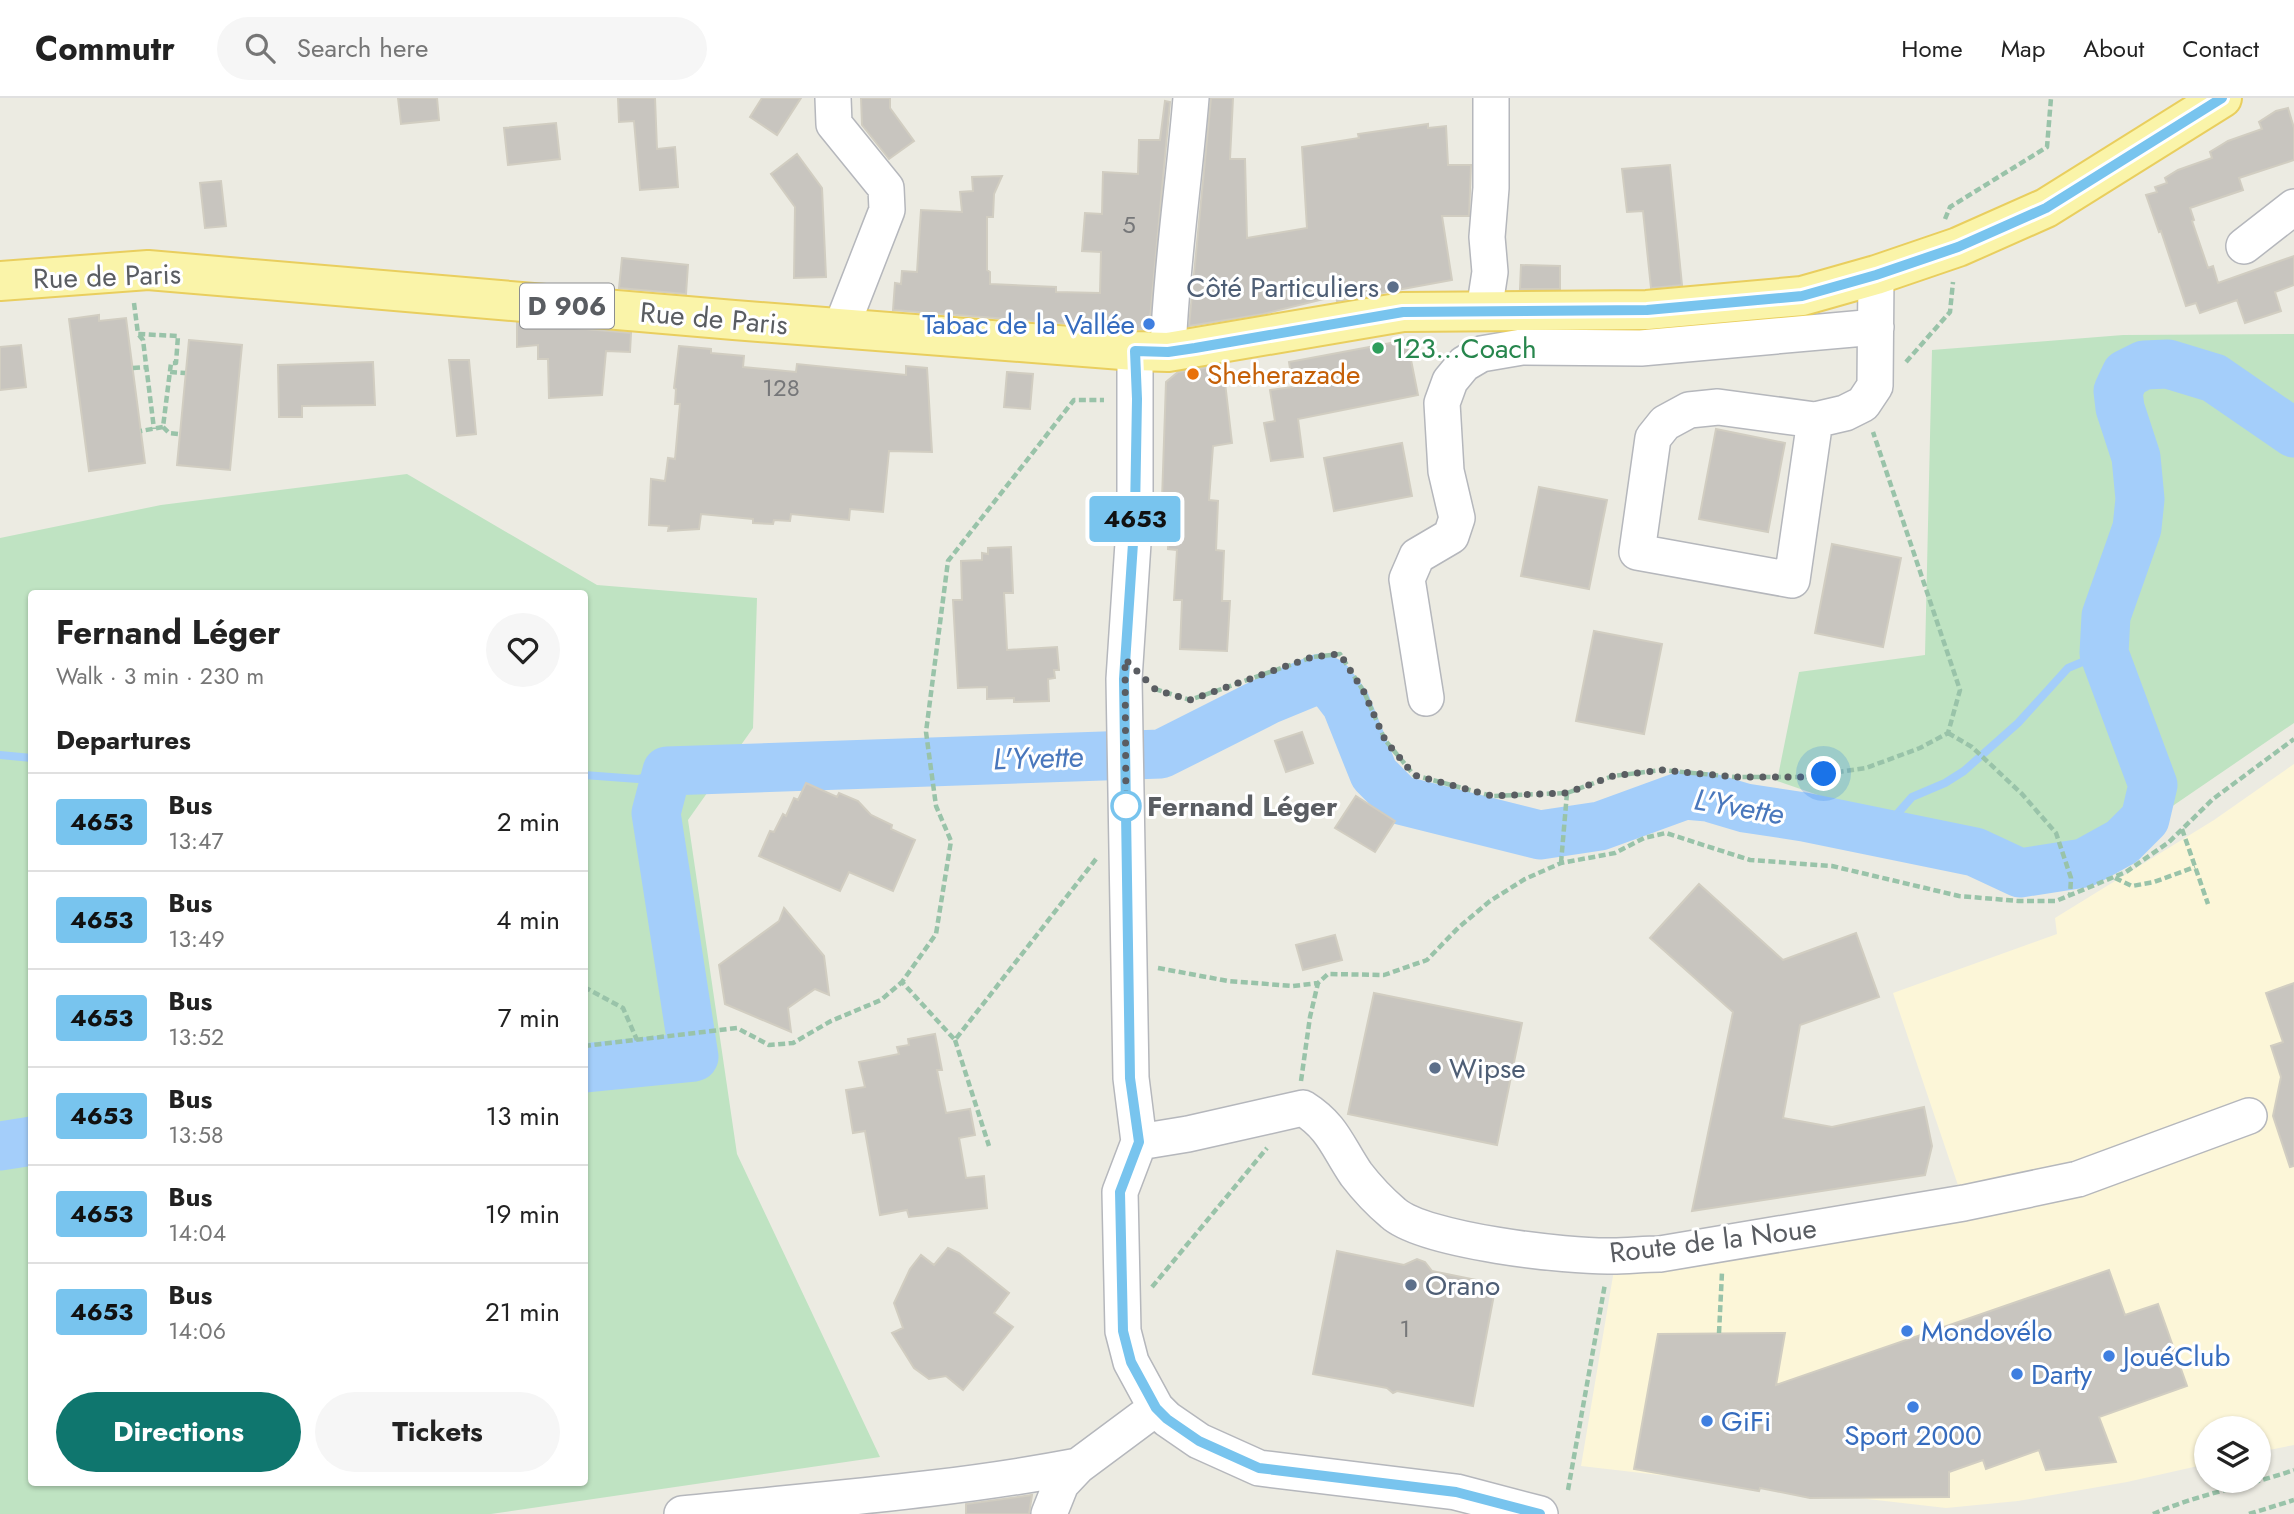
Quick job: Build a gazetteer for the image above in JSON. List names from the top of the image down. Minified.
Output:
{"streets":{"main road":["Rue de Paris","D 906"],"street":["Route de la Noue"]},"water":["L'Yvette"],"places":["Côté Particuliers","Tabac de la Vallée","123...Coach","Sheherazade","Fernand Léger","Wipse","Orano","Mondovélo","JouéClub","Darty","Sport 2000","GiFi"],"lines":["bus line 4653"],"house_numbers":["5","128","1"],"page":{"header":"Commutr","search":"Search here","nav":["Home","Map","About","Contact"],"on_map":"4653","heading":[["Fernand Léger","Walk · 3 min · 230 m"],"Departures"],"list":[{"mark":"4653","name":"Bus","note":"13:47","value":"2 min"},{"mark":"4653","name":"Bus","note":"13:49","value":"4 min"},{"mark":"4653","name":"Bus","note":"13:52","value":"7 min"},{"mark":"4653","name":"Bus","note":"13:58","value":"13 min"},{"mark":"4653","name":"Bus","note":"14:04","value":"19 min"},{"mark":"4653","name":"Bus","note":"14:06","value":"21 min"}],"buttons":["Directions","Tickets"]}}
